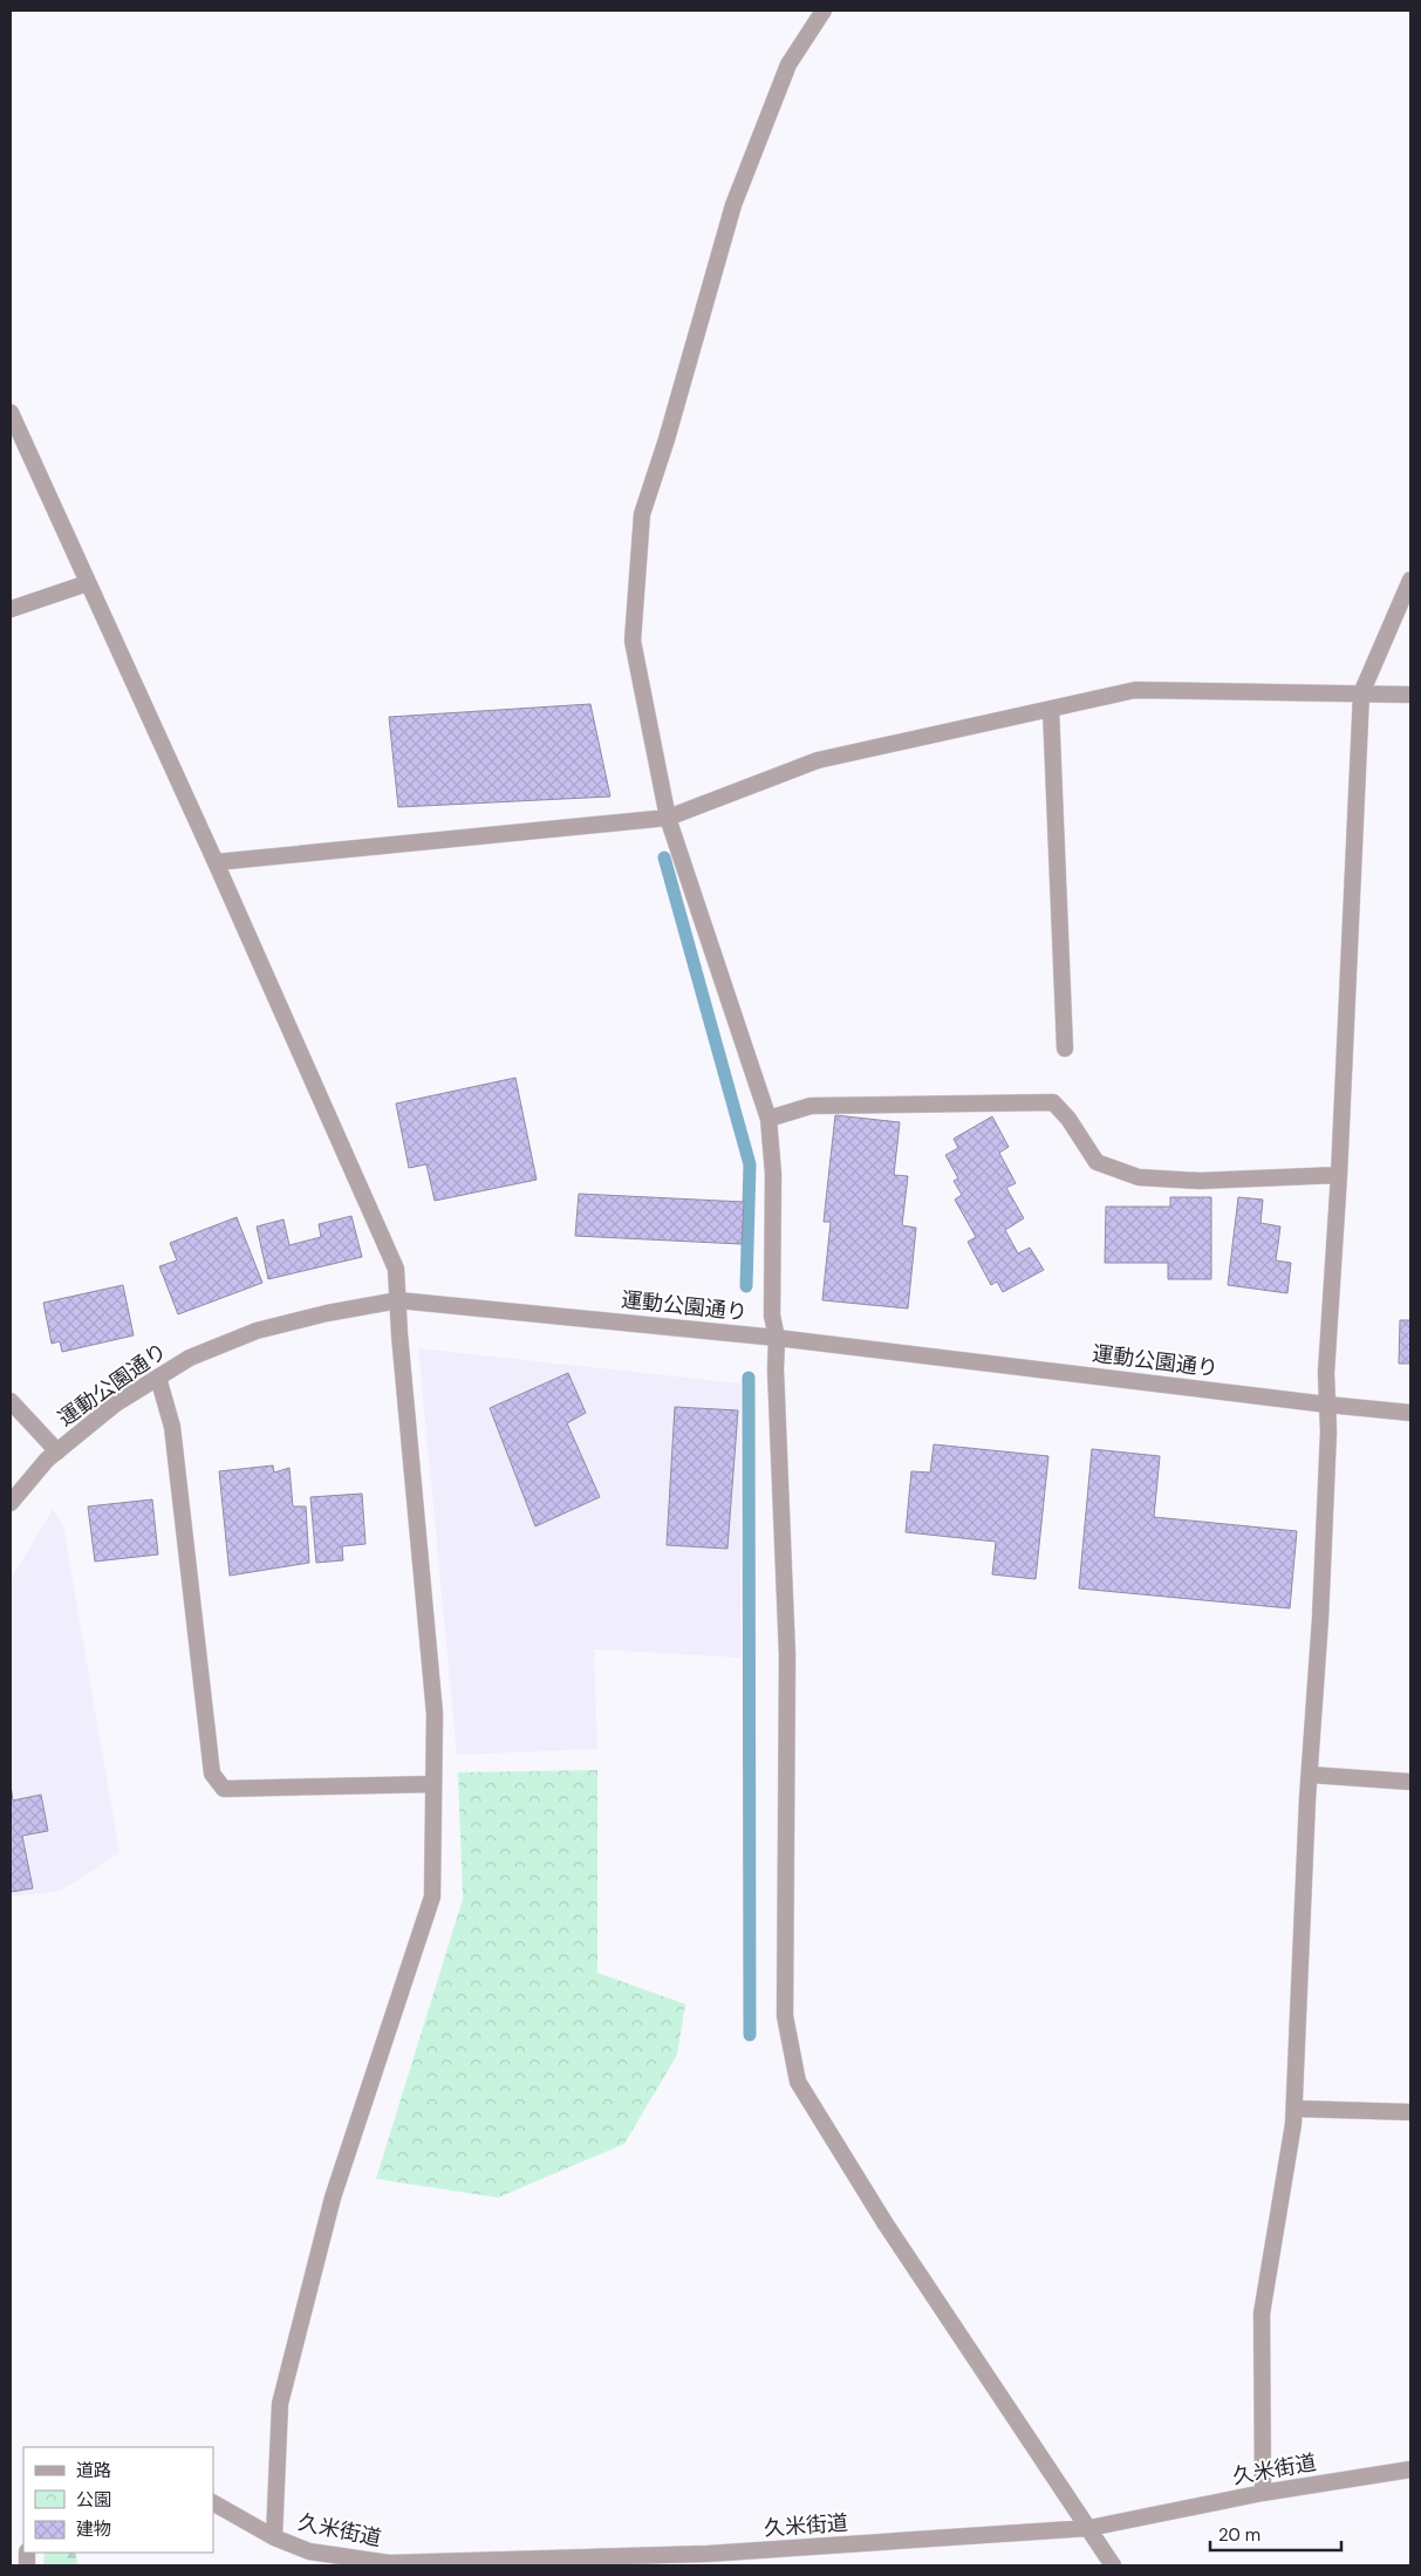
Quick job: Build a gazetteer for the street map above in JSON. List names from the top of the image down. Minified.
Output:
{"streets":{"street":["運動公園通り","久米街道"]},"legend":["道路","公園","建物"],"scale_bar":"20 m"}
